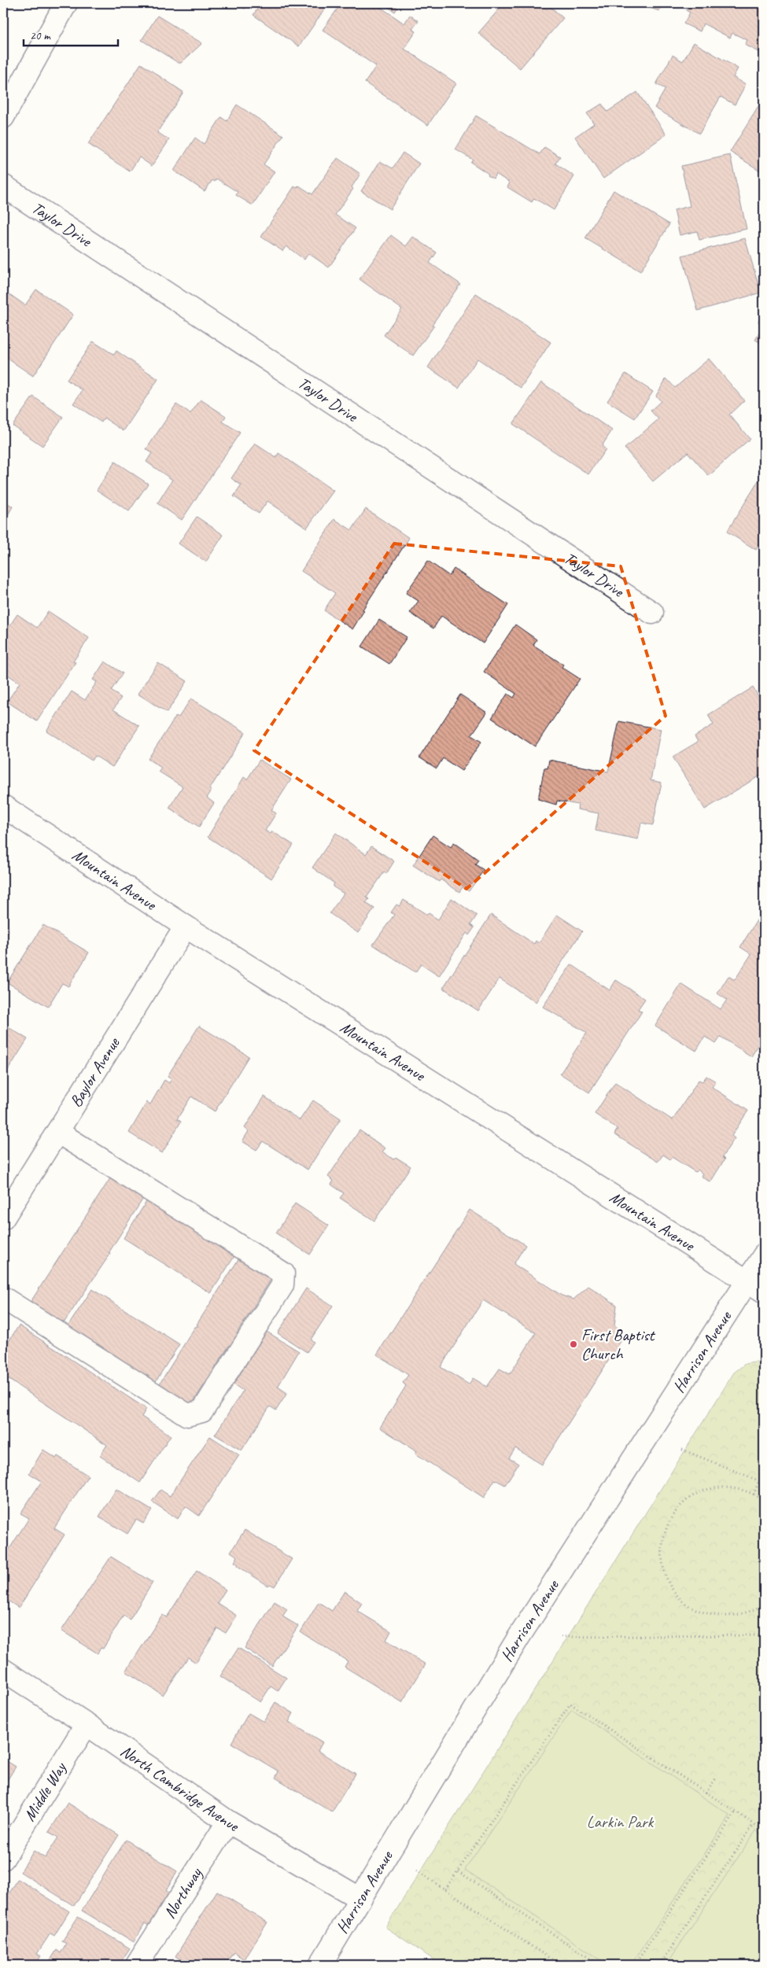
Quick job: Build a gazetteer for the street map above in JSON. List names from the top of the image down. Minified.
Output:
{"streets":{"street":["Taylor Drive","Mountain Avenue","Baylor Avenue","Harrison Avenue","North Cambridge Avenue","Middle Way","Northway"]},"crossings":[["Mountain Avenue","Baylor Avenue"],["Mountain Avenue","Harrison Avenue"],["Harrison Avenue","North Cambridge Avenue"],["North Cambridge Avenue","Middle Way"],["North Cambridge Avenue","Northway"]],"parks":["Larkin Park"],"places":["First Baptist Church"],"scale_bar":"20 m"}
